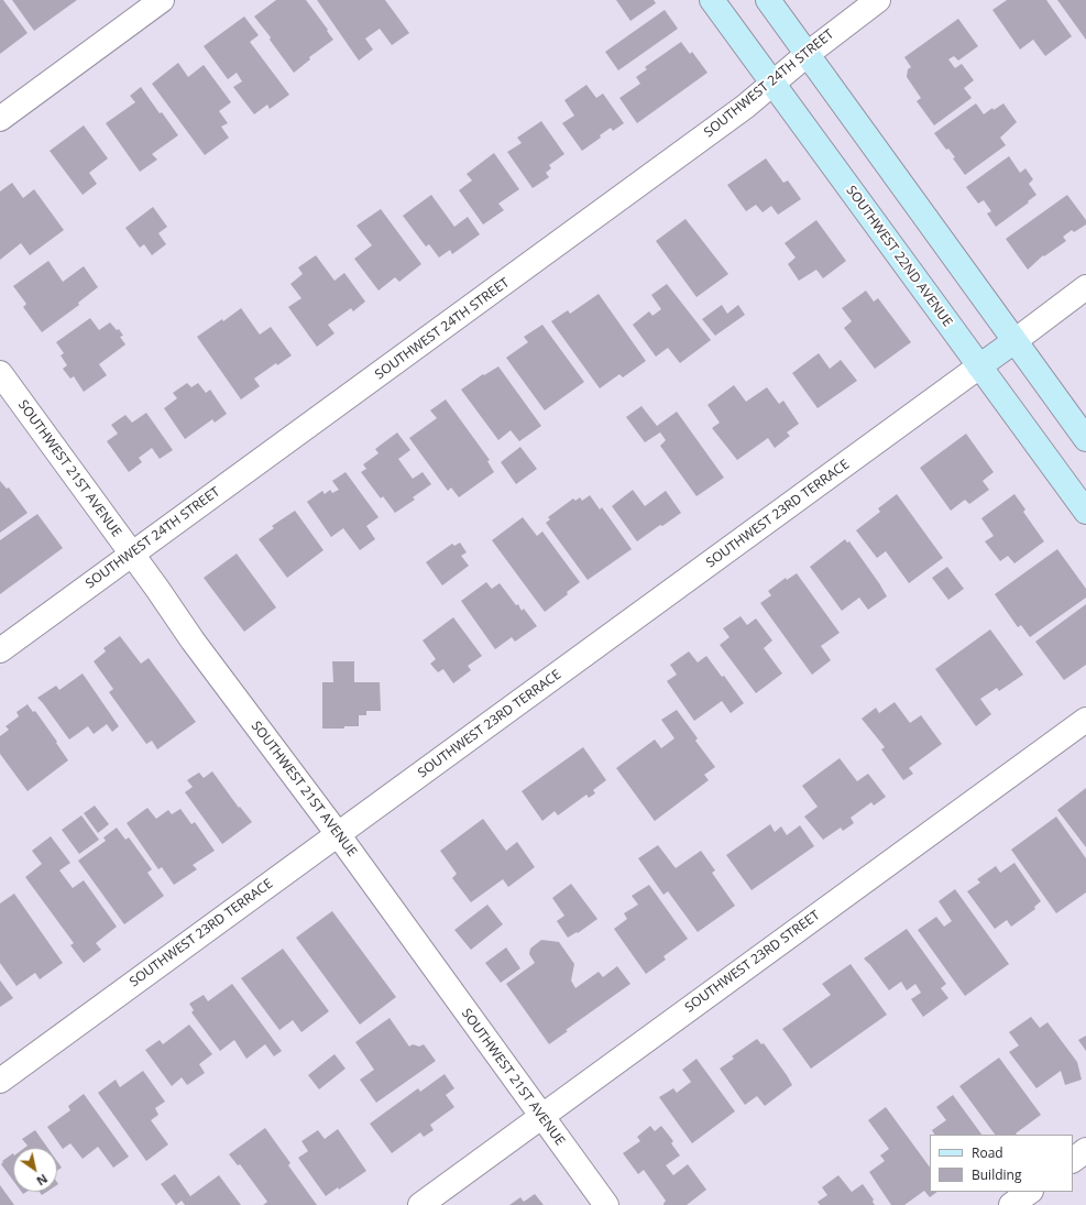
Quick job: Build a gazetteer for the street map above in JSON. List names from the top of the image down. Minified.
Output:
{"streets":{"main road":["SOUTHWEST 22ND AVENUE"],"street":["SOUTHWEST 24TH STREET","SOUTHWEST 21ST AVENUE","SOUTHWEST 23RD TERRACE","SOUTHWEST 23RD STREET"]},"crossings":[["SOUTHWEST 24TH STREET","SOUTHWEST 22ND AVENUE"],["SOUTHWEST 24TH STREET","SOUTHWEST 21ST AVENUE"],["SOUTHWEST 22ND AVENUE","SOUTHWEST 23RD TERRACE"],["SOUTHWEST 21ST AVENUE","SOUTHWEST 23RD TERRACE"],["SOUTHWEST 21ST AVENUE","SOUTHWEST 23RD STREET"]],"legend":["Road","Building"],"north":"bottom right"}
